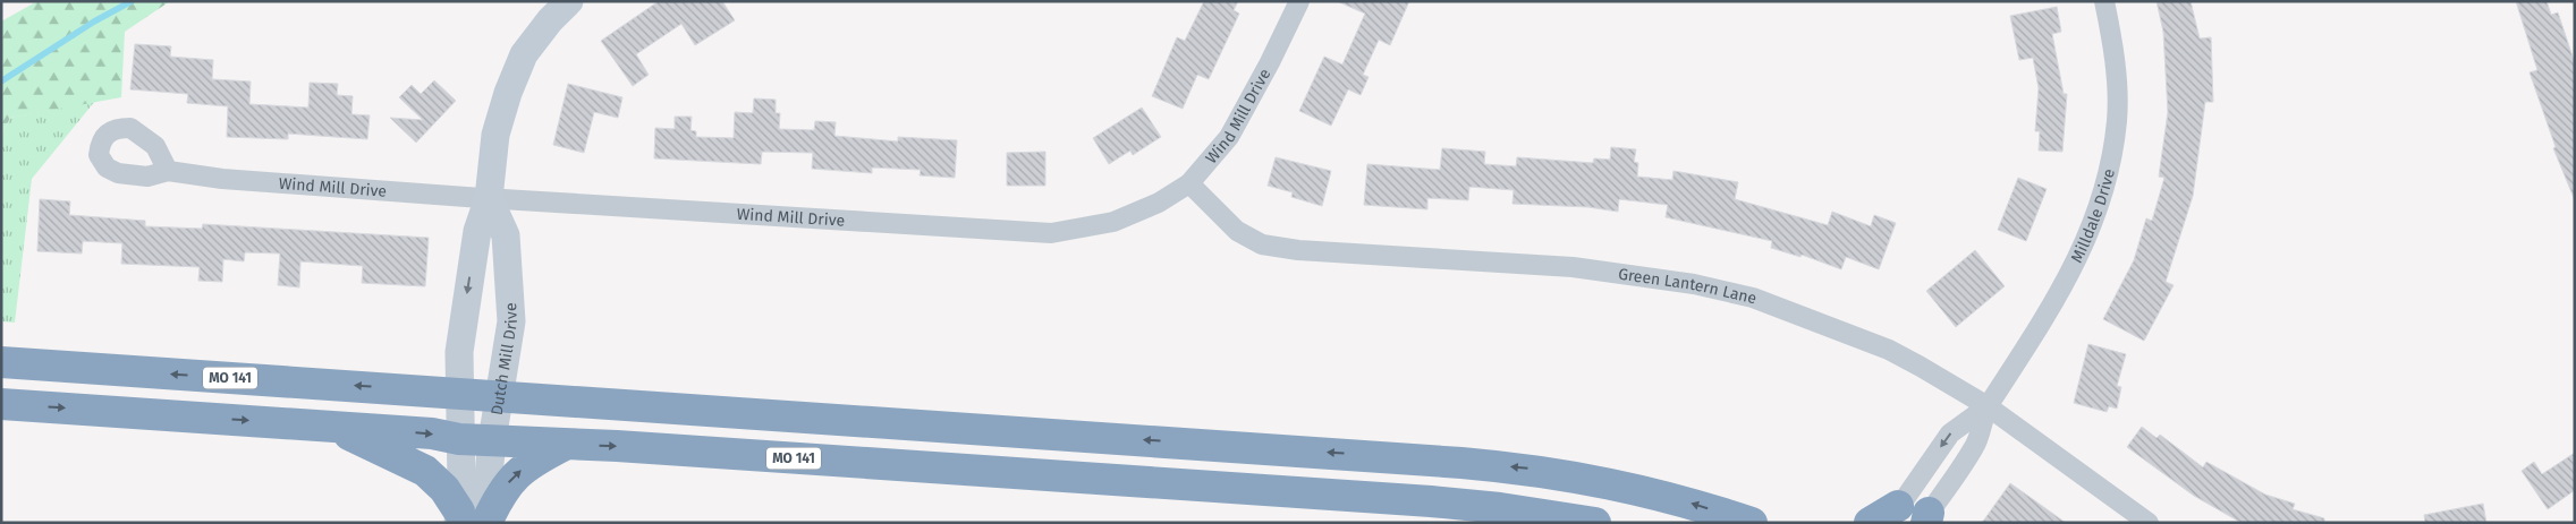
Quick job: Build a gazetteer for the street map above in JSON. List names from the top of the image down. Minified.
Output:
{"streets":{"highway":["MO 141"],"street":["Wind Mill Drive","Milldale Drive","Green Lantern Lane","Dutch Mill Drive"]},"crossings":[["Wind Mill Drive","Green Lantern Lane"],["Wind Mill Drive","Dutch Mill Drive"],["Milldale Drive","Green Lantern Lane"],["Dutch Mill Drive","MO 141"]]}
